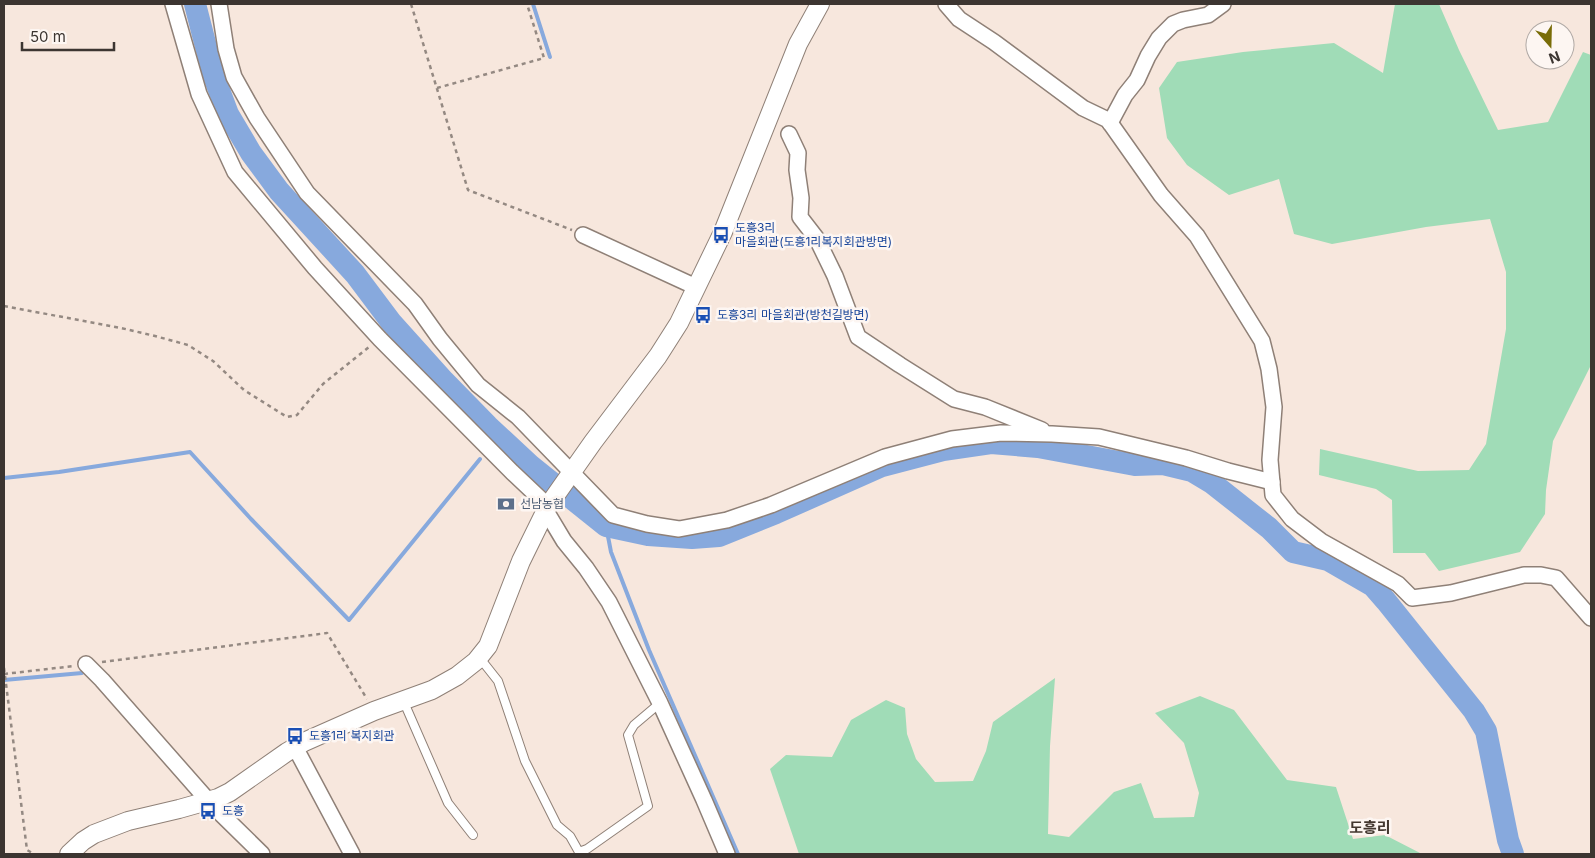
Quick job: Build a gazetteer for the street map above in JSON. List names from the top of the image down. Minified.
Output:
{"districts":["도흥리"],"places":{"bus stop":["도흥3리 마을회관(도흥1리복지회관방면)","도흥3리 마을회관(방천길방면)","도흥1리 복지회관","도흥"],"bank":["선남농협"]},"scale_bar":"50 m","north":"bottom"}
